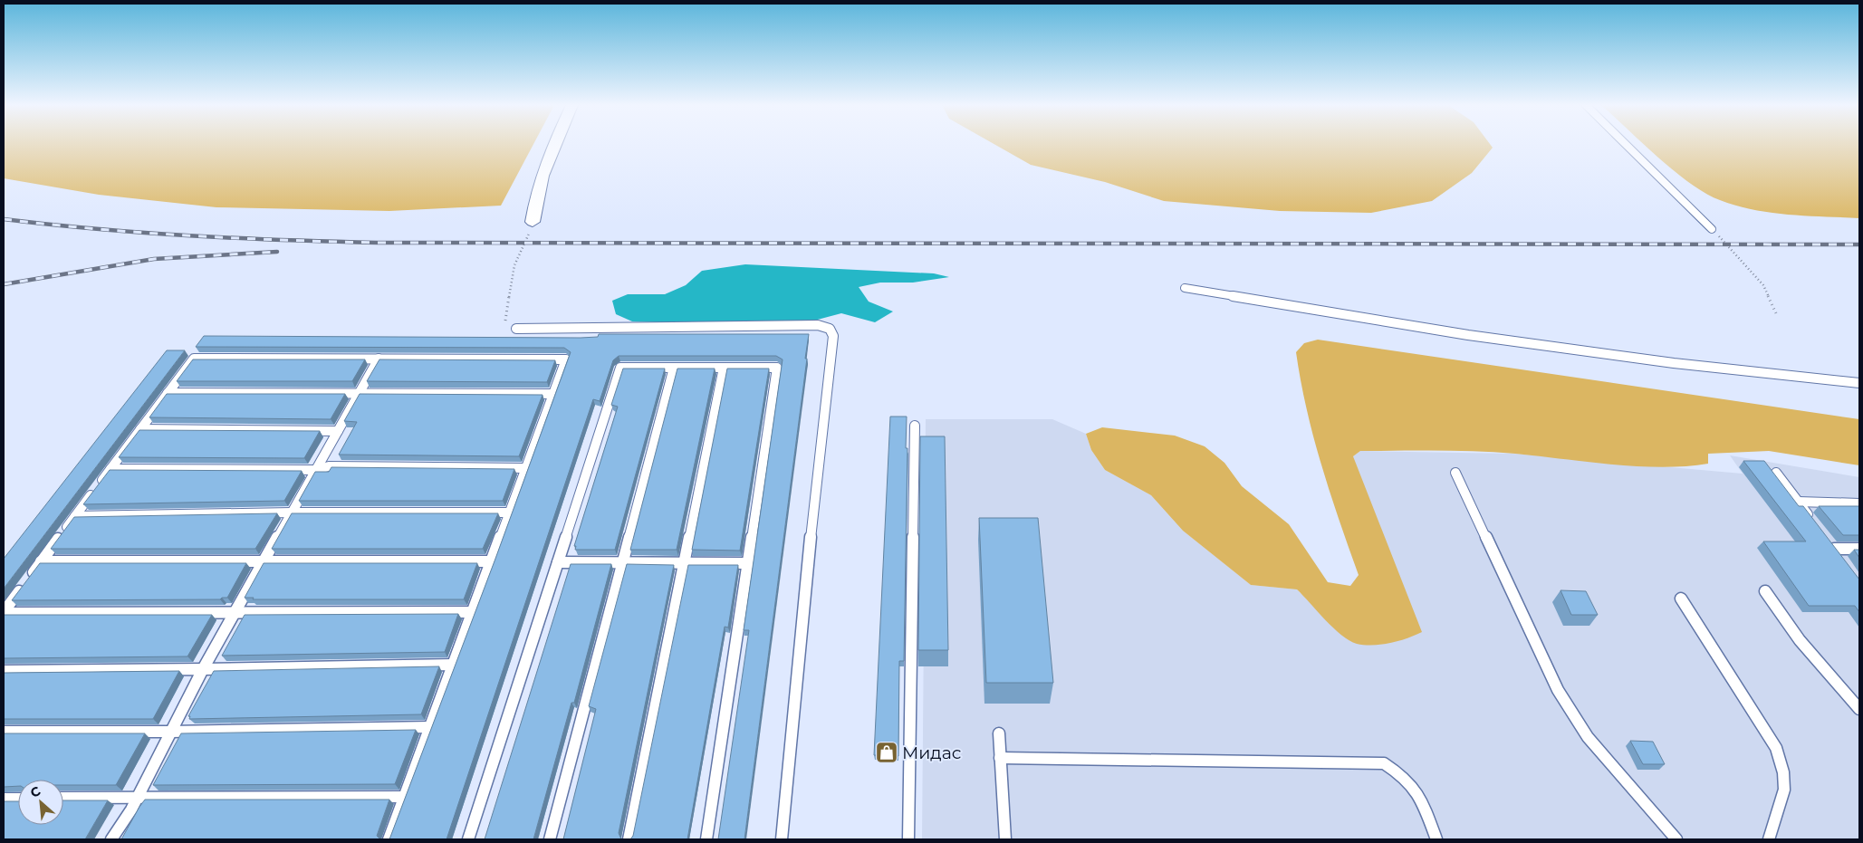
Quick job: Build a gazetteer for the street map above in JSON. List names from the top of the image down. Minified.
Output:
{"places":{"shop":["Мидас"]},"north":"top left"}
